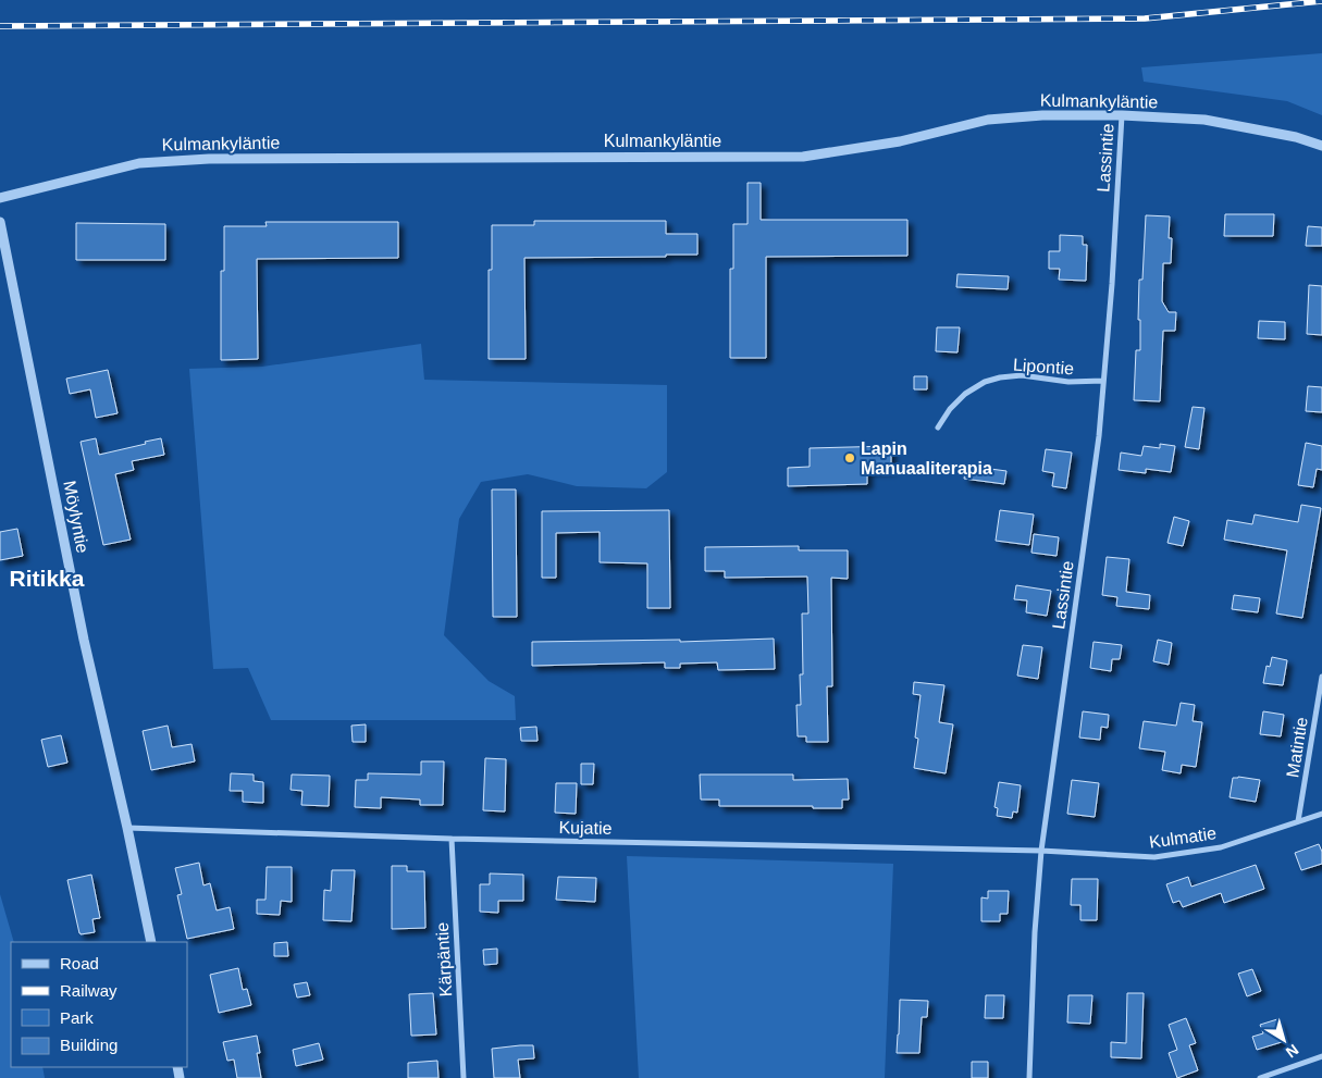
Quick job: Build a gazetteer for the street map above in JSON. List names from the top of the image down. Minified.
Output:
{"streets":{"street":["Kulmankyläntie","Lassintie","Lipontie","Möylyntie","Matintie","Kujatie","Kulmatie","Kärpäntie"]},"crossings":[["Kulmankyläntie","Lassintie"],["Lassintie","Lipontie"],["Lassintie","Kujatie"],["Lassintie","Kulmatie"],["Möylyntie","Kujatie"],["Matintie","Kulmatie"],["Kujatie","Kulmatie"],["Kujatie","Kärpäntie"]],"districts":["Ritikka"],"places":["Lapin Manuaaliterapia"],"legend":["Road","Railway","Park","Building"],"north":"bottom right"}
